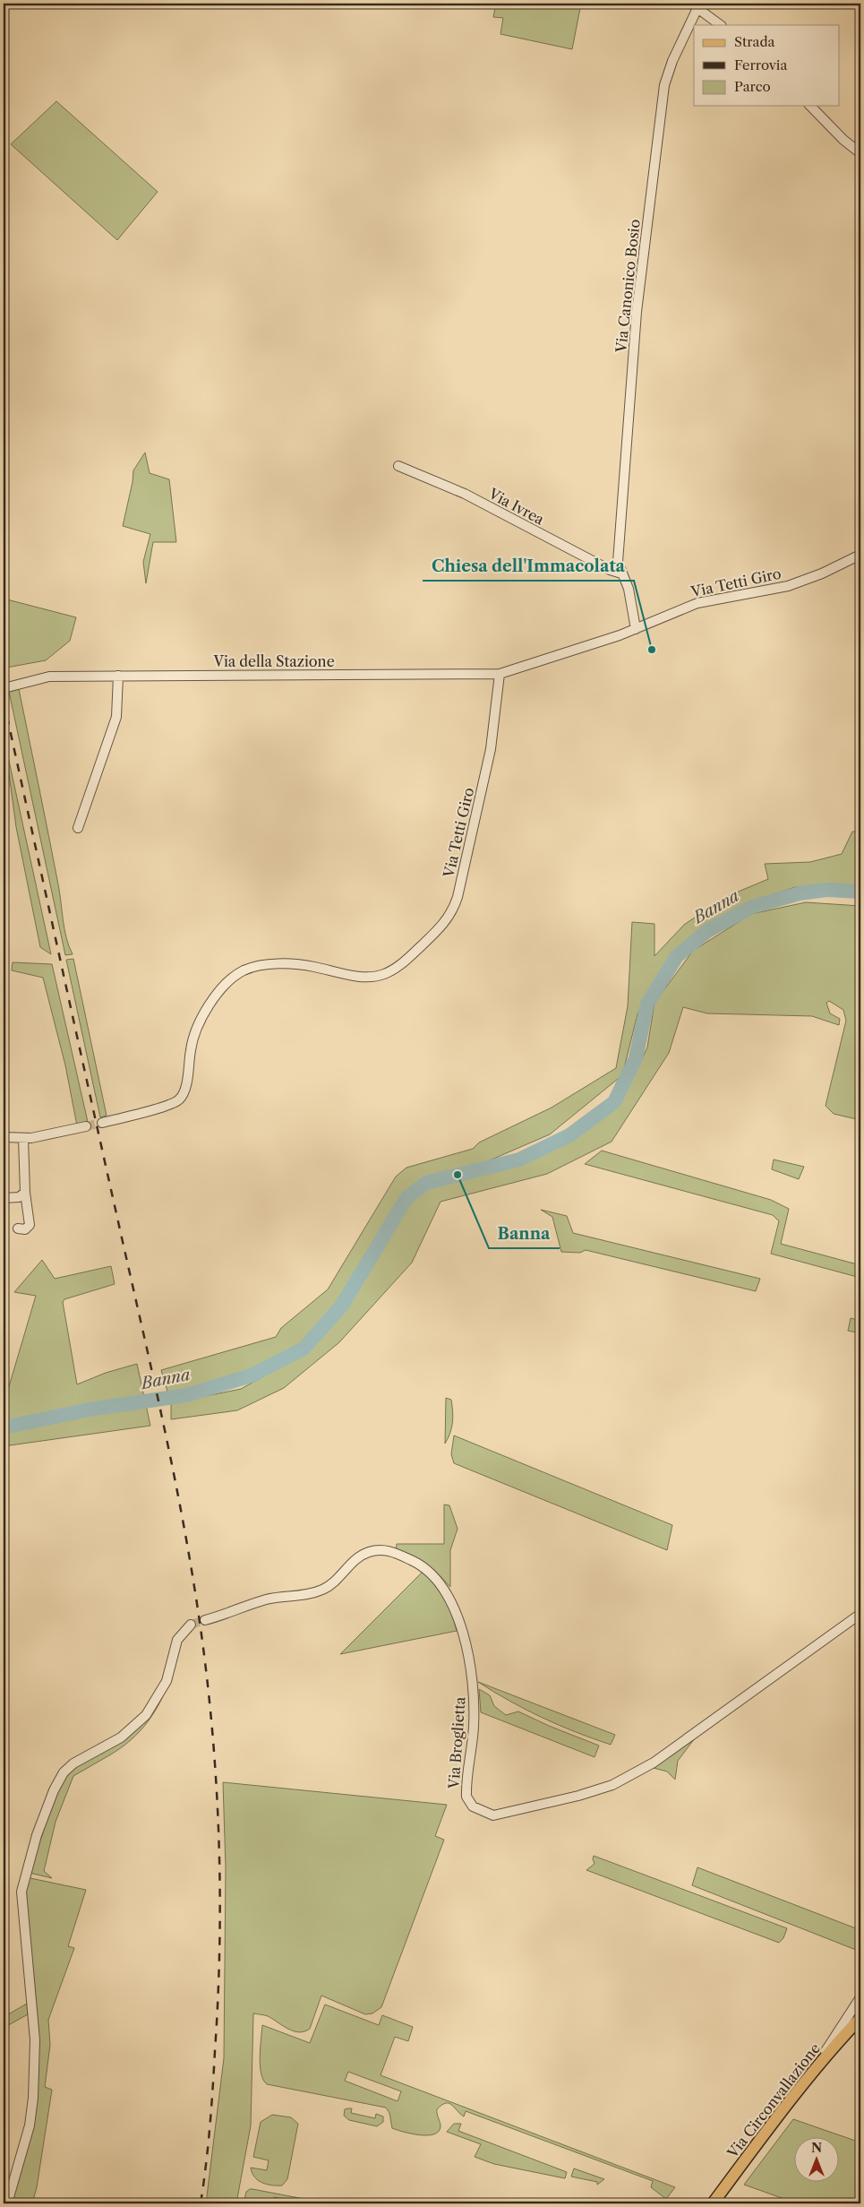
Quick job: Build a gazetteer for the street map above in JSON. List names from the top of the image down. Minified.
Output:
{"streets":{"main road":["Via Circonvallazione"],"street":["Via Canonico Bosio","Via Ivrea","Via Tetti Giro","Via della Stazione","Via Broglietta"]},"crossings":[["Via Canonico Bosio","Via Ivrea"],["Via Canonico Bosio","Via Tetti Giro"],["Via Tetti Giro","Via della Stazione"]],"water":["Banna"],"places":["Chiesa dell'Immacolata","Banna"],"legend":["Strada","Ferrovia","Parco"],"north":"top"}
